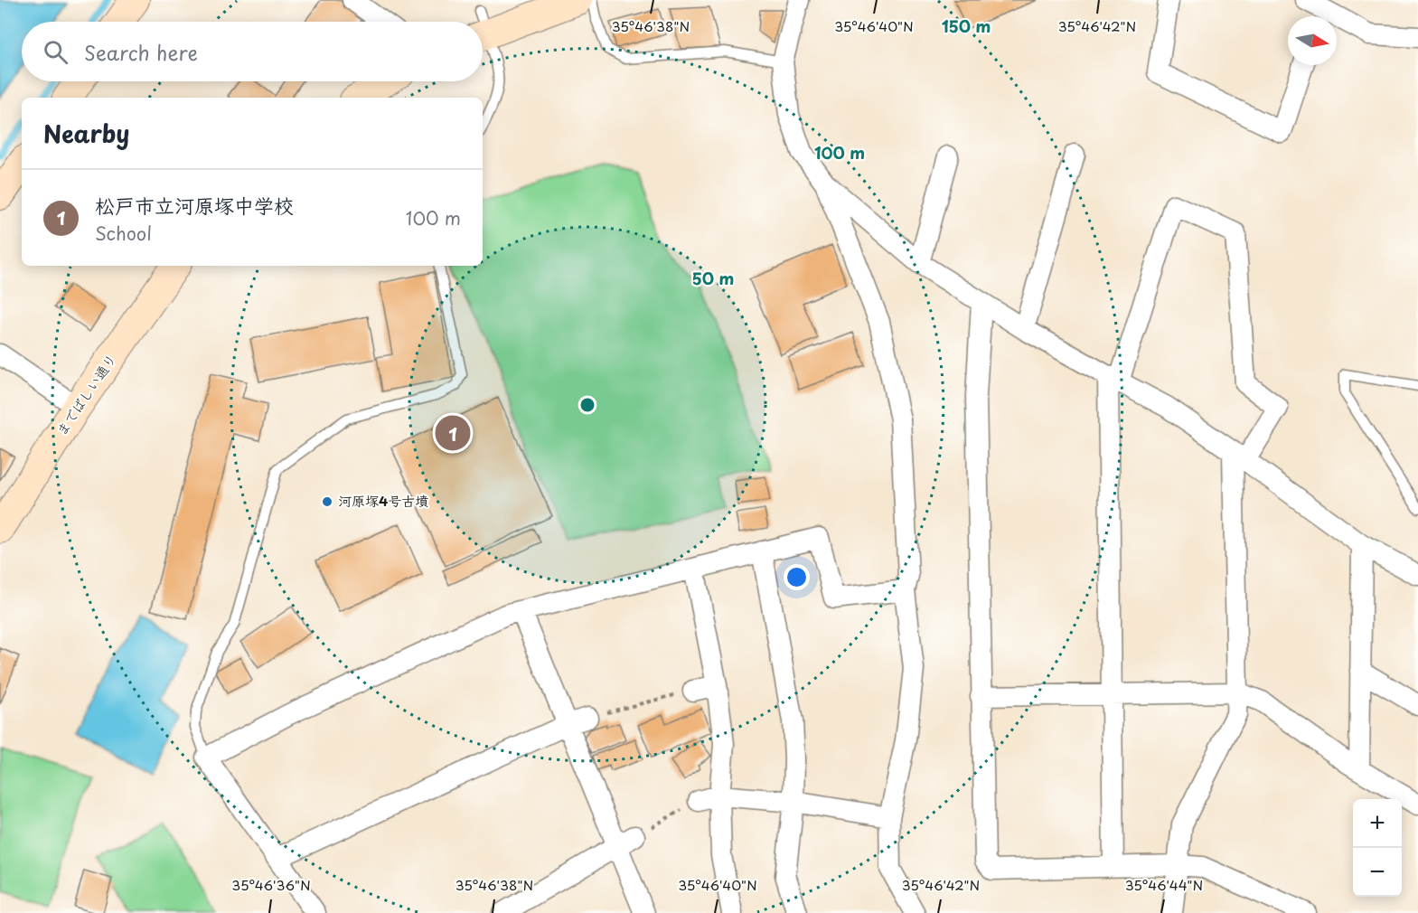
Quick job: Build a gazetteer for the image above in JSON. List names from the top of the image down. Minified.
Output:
{"streets":{"street":["までばしい通り"]},"places":["河原塚4号古墳"],"north":"right","page":{"search":"Search here","heading":"Nearby","list":[{"mark":"1","name":"松戸市立河原塚中学校","note":"School","value":"100 m"}],"pins":"1","map_buttons":["+","−"]},"coordinates":["35°46'38\"N","35°46'40\"N","35°46'42\"N","35°46'36\"N","35°46'44\"N"],"rings":["150 m","100 m","50 m"]}
